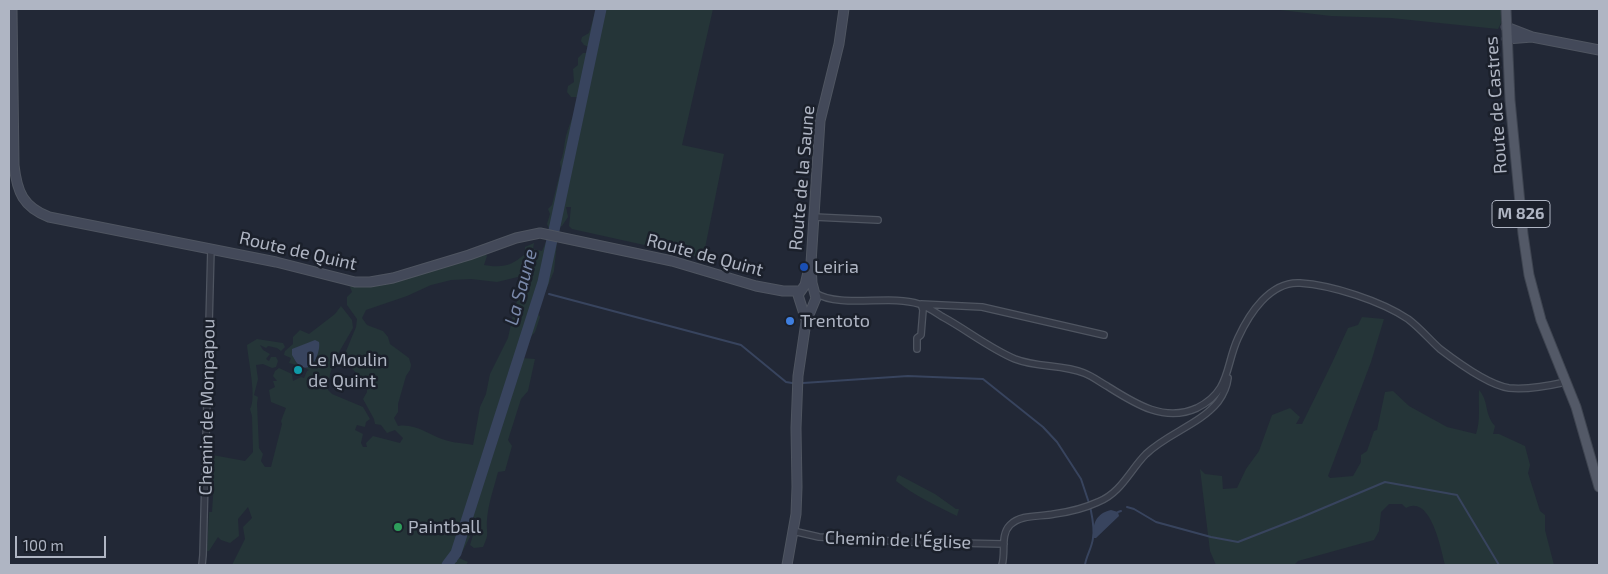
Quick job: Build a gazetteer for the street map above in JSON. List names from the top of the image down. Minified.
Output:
{"streets":{"main road":["Route de Castres","M 826"],"street":["Route de la Saune","Route de Quint","Chemin de Monpapou","Chemin de l'Église"]},"crossings":[["Route de la Saune","Route de Quint"],["Route de la Saune","Chemin de l'Église"],["Route de Quint","Chemin de Monpapou"]],"water":["La Saune"],"places":["Leiria","Trentoto","Le Moulin de Quint","Paintball"],"scale_bar":"100 m"}
